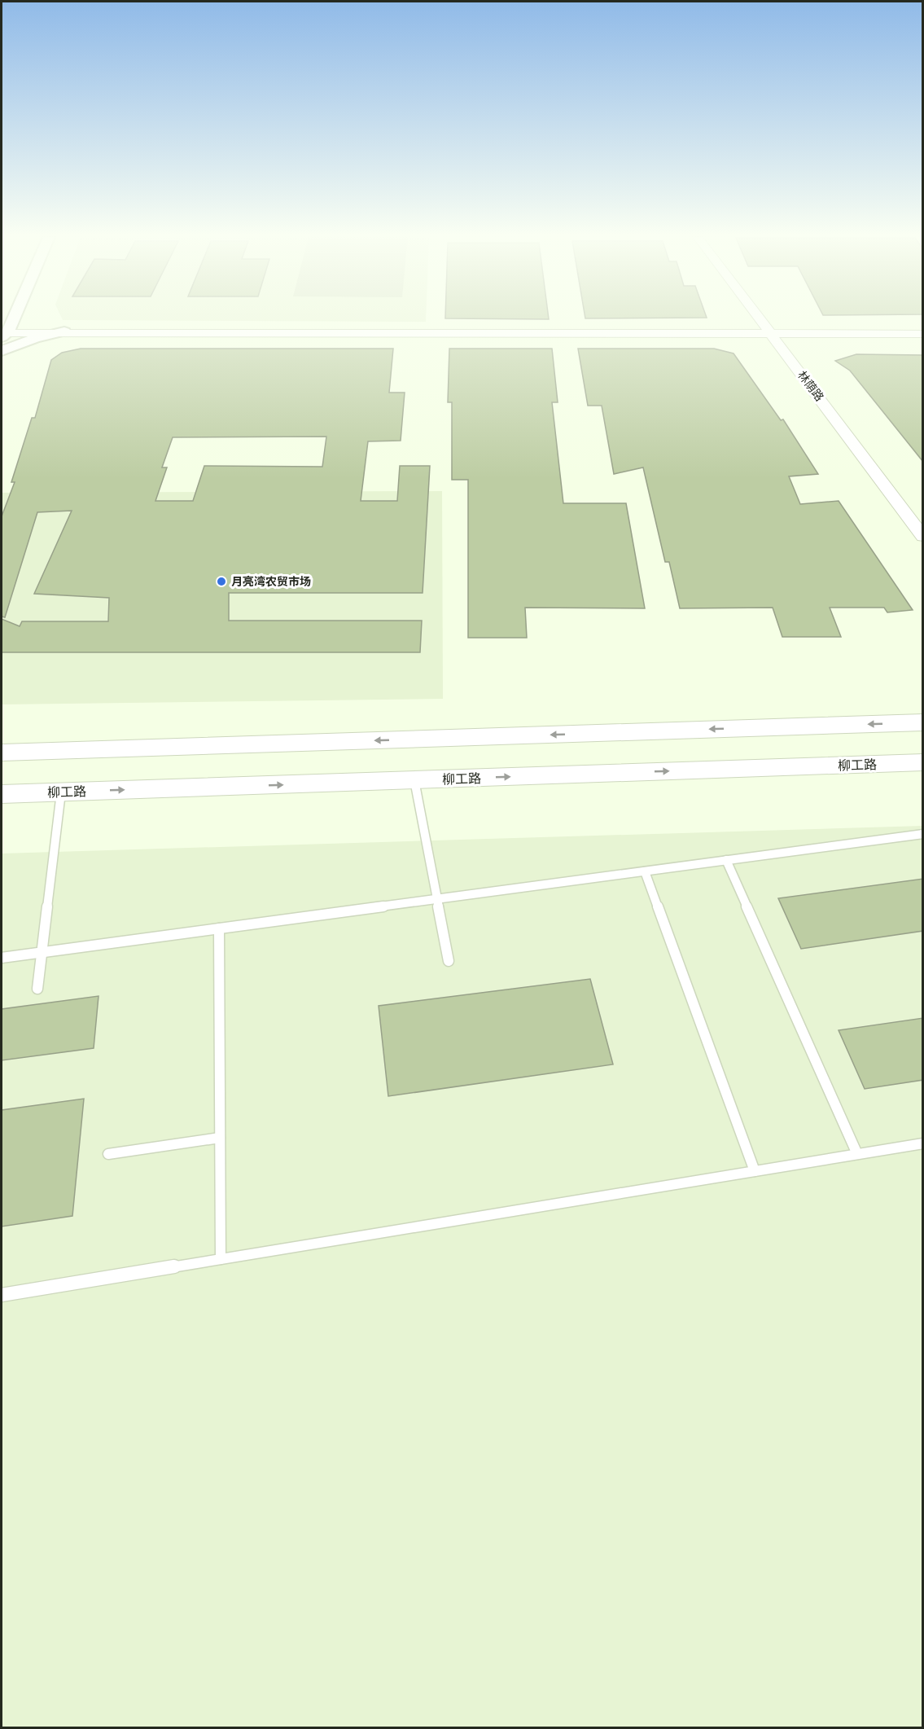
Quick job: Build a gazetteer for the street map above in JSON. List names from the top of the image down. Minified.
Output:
{"streets":{"main road":["柳工路"],"street":["林荫路"]},"places":["月亮湾农贸市场"]}
